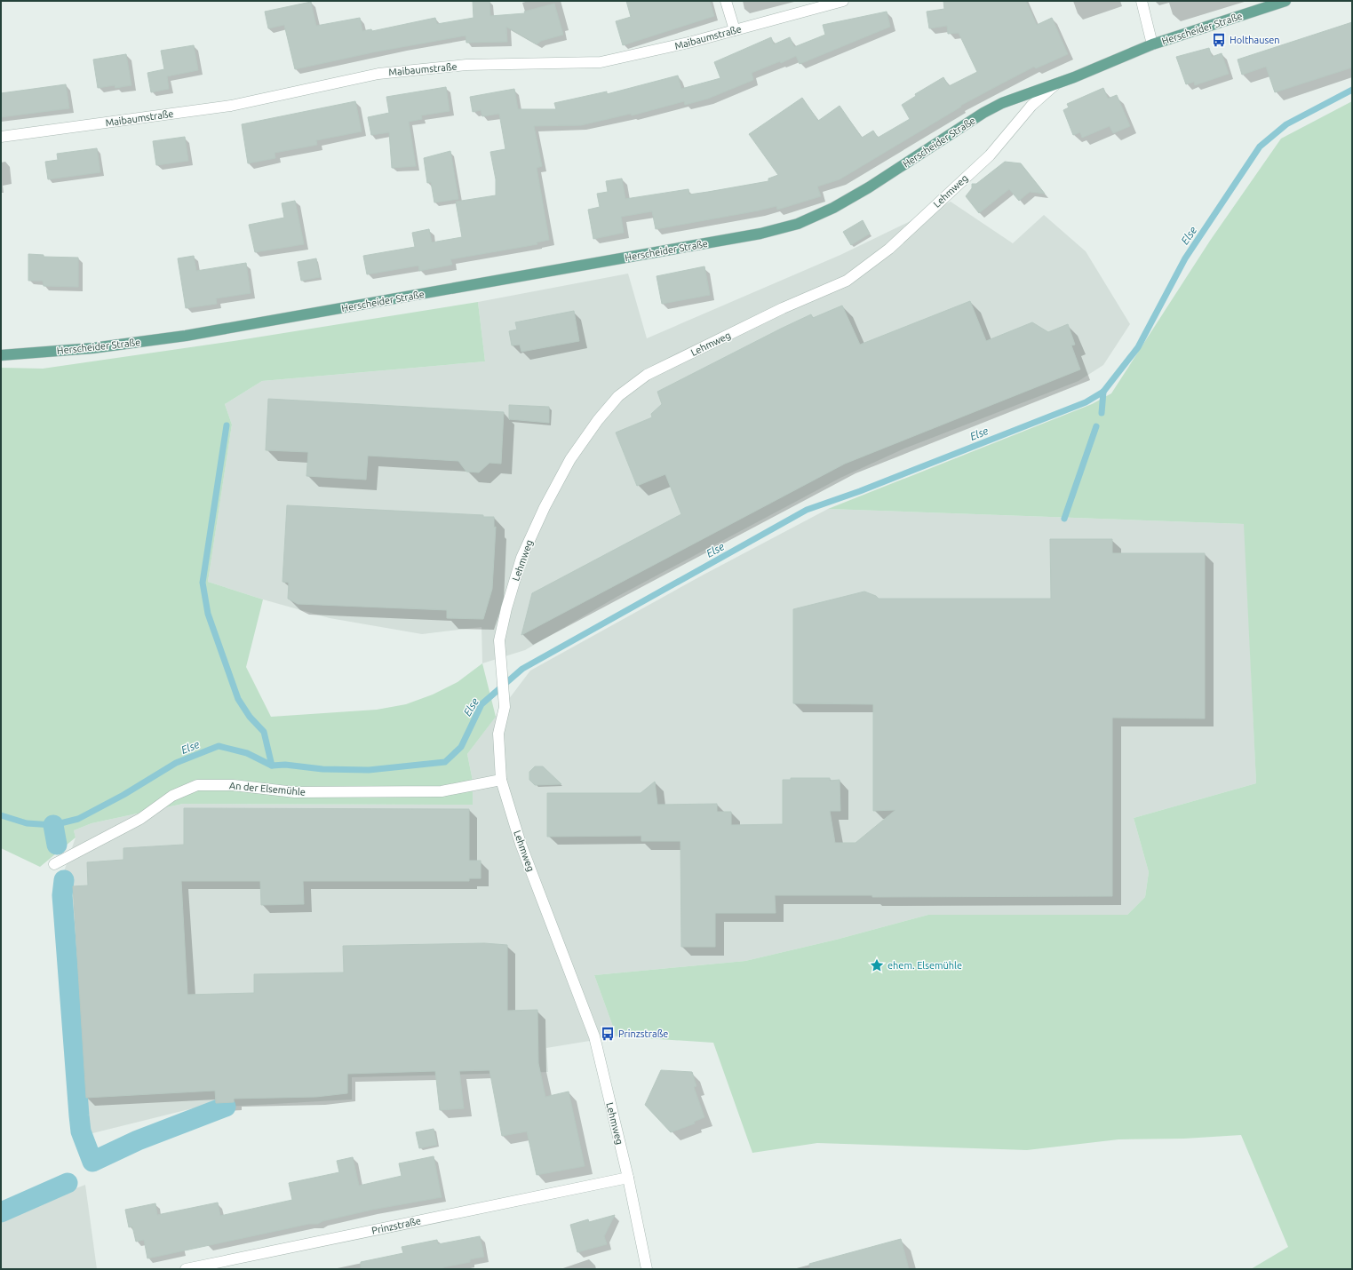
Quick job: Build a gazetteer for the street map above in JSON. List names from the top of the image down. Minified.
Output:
{"streets":{"main road":["Herscheider Straße"],"street":["Maibaumstraße","Lehmweg","An der Elsemühle","Prinzstraße"]},"crossings":[["Herscheider Straße","Lehmweg"],["Lehmweg","An der Elsemühle"],["Lehmweg","Prinzstraße"]],"water":["Else"],"places":{"bus stop":["Holthausen","Prinzstraße"],"place":["ehem. Elsemühle"]}}
